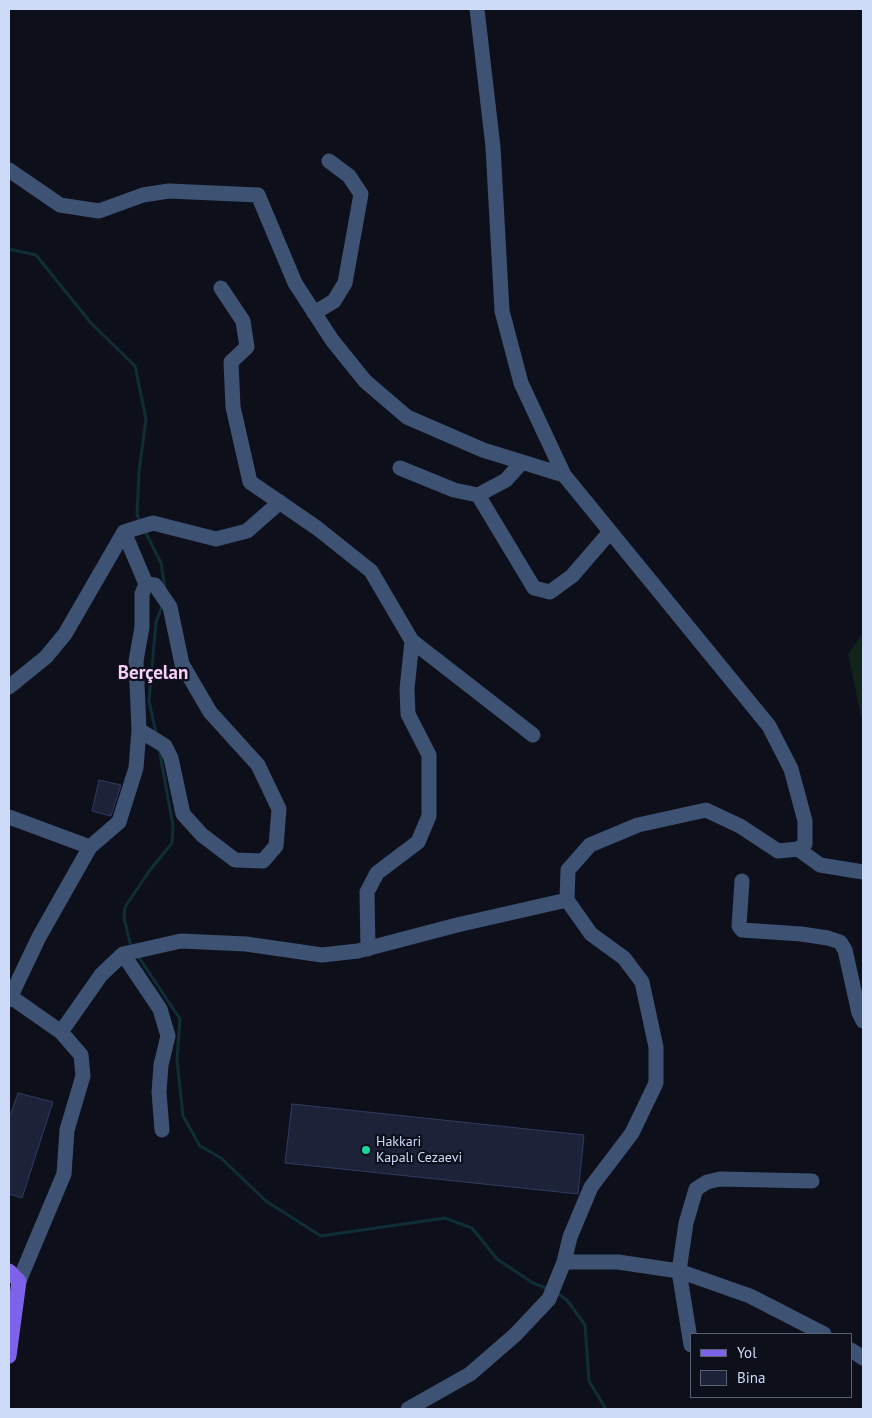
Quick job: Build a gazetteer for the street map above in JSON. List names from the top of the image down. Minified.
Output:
{"districts":["Berçelan"],"places":["Hakkari Kapalı Cezaevi"],"legend":["Yol","Bina"]}
